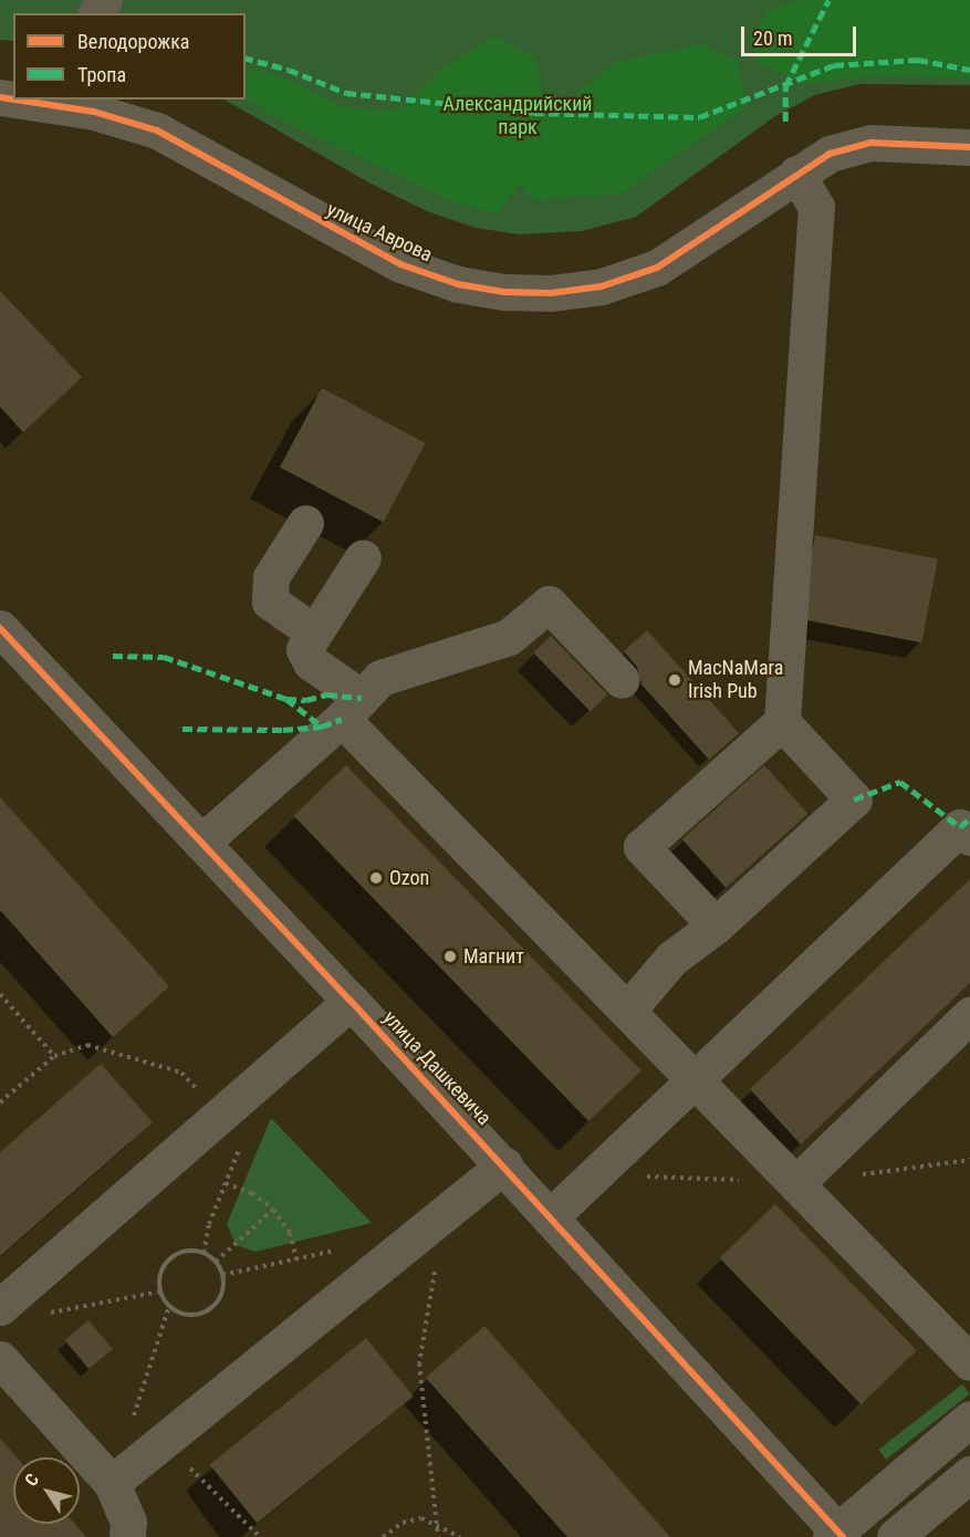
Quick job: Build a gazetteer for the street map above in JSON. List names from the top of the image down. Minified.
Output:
{"streets":{"street":["улица Аврова","улица Дашкевича"]},"parks":["Александрийский парк"],"places":["MacNaMara Irish Pub","Ozon","Магнит"],"legend":["Велодорожка","Тропа"],"scale_bar":"20 m","north":"top left"}
